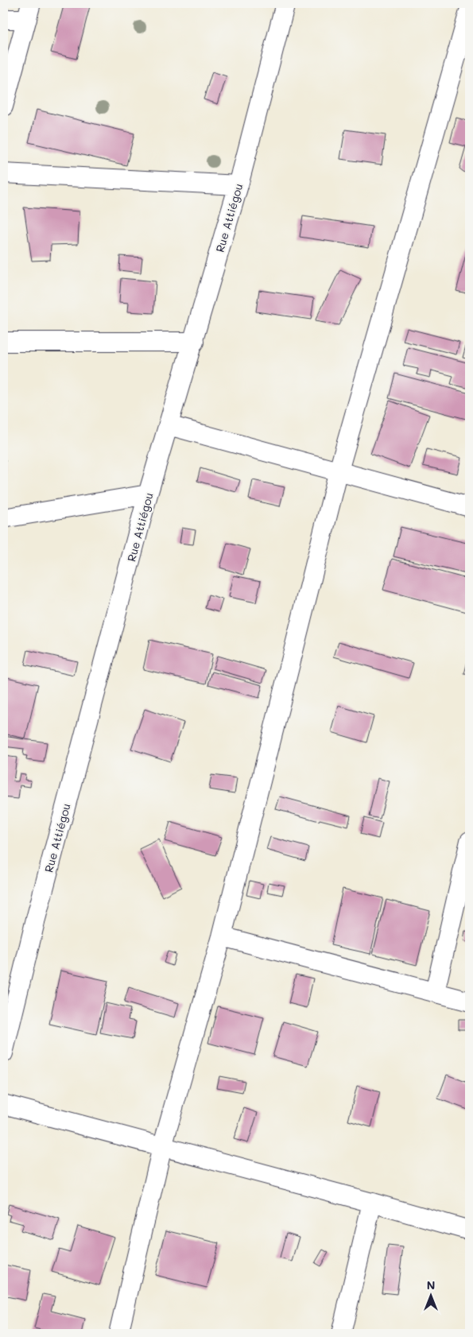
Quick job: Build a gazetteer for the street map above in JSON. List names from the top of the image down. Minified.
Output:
{"streets":{"street":["Rue Attiégou"]},"north":"top"}
